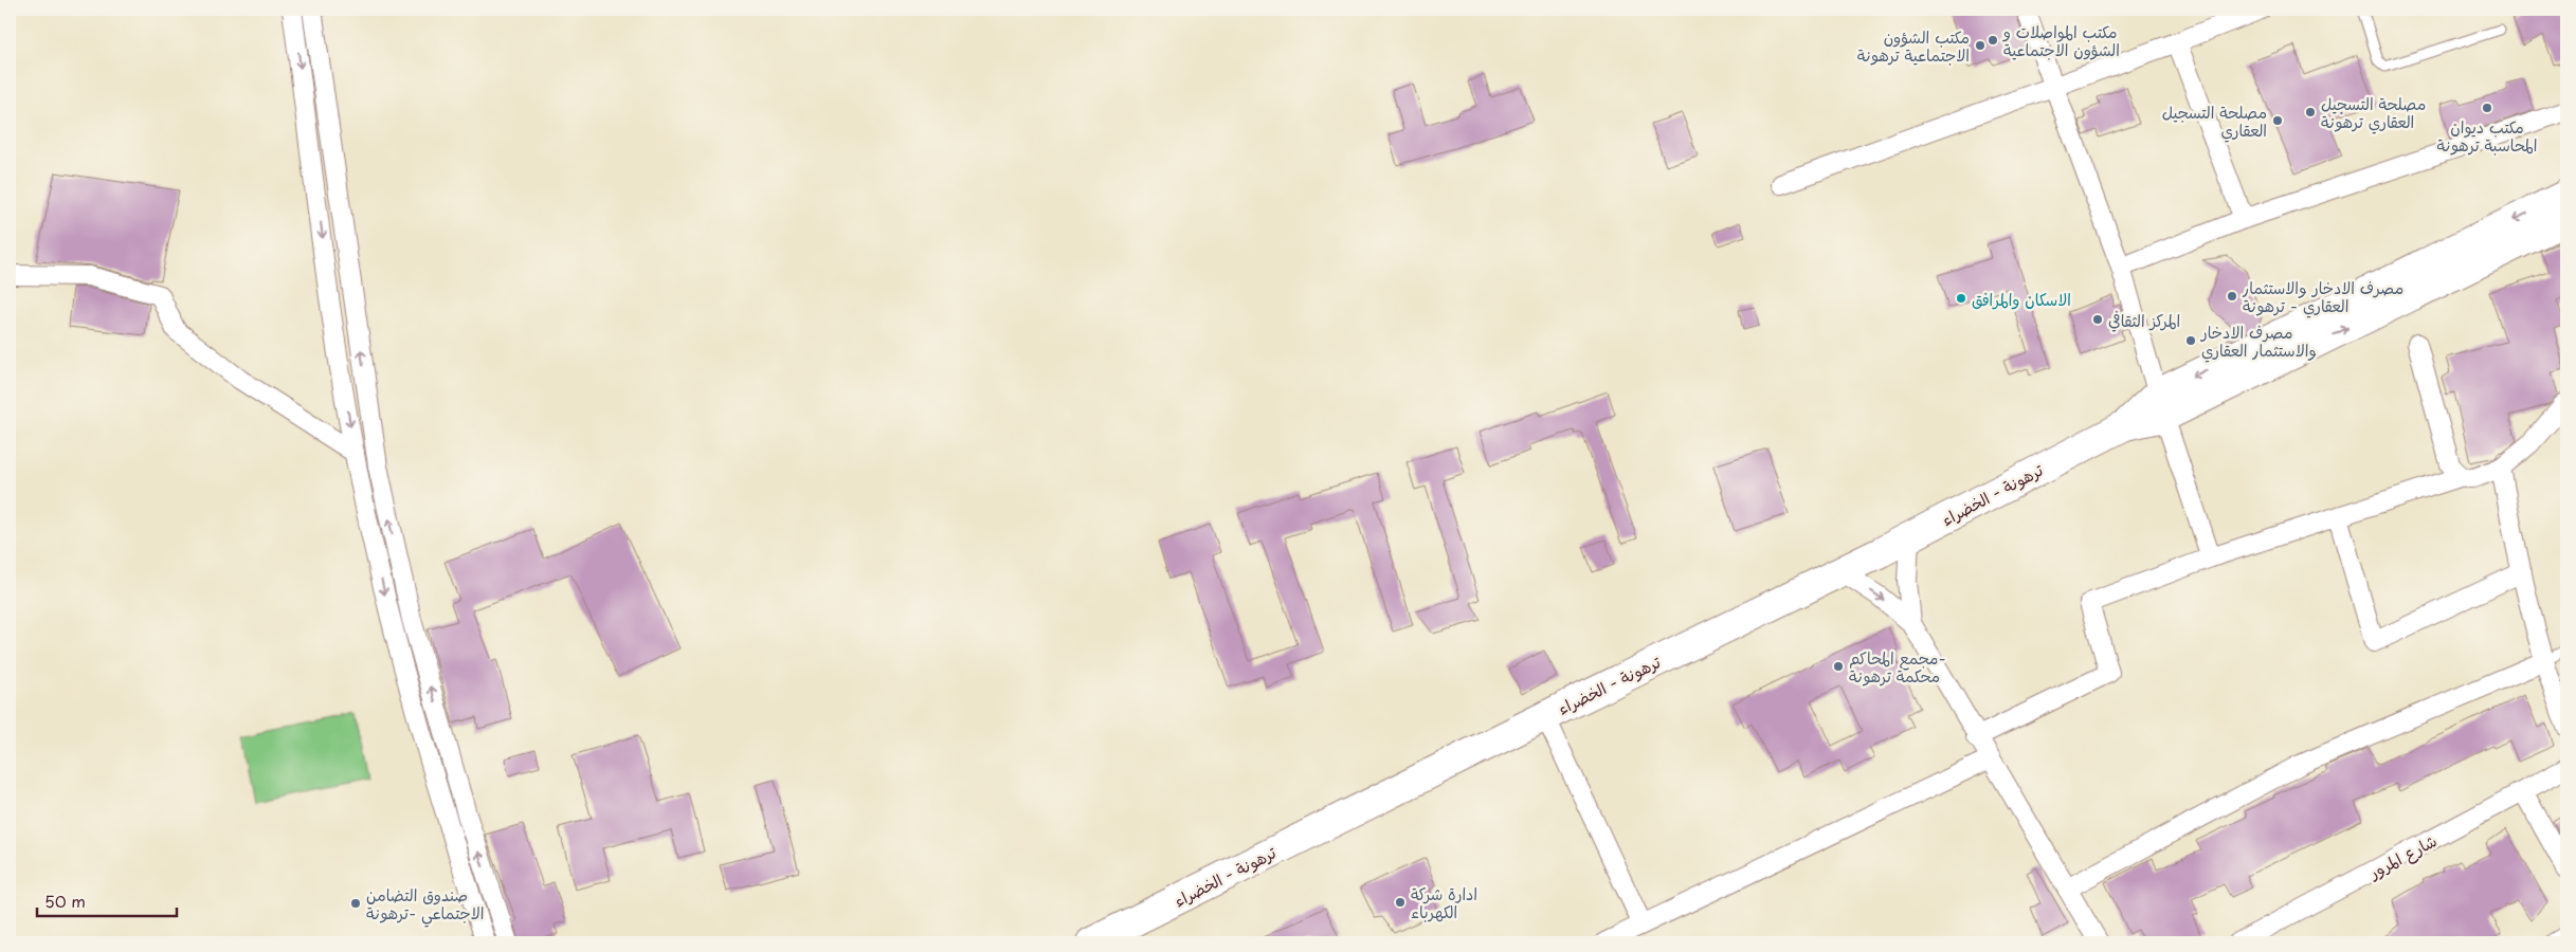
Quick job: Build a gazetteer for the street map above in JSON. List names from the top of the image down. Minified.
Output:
{"streets":{"highway":["ترهونة - الخضراء"],"street":["شارع المرور"]},"places":["مكتب المواصلات و الشؤون الاجتماعية","مكتب الشؤون الاجتماعية ترهونة","مكتب ديوان المحاسبة ترهونة","مصلحة التسجيل العقاري ترهونة","مصلحة التسجيل العقاري","مصرف الادخار والاستثمار العقاري - ترهونة","الاسكان والمرافق","المركز الثقافي","مصرف الادخار والاستثمار العقاري","مجمع المحاكم- محكمة ترهونة","ادارة شركة الكهرباء","صندوق التضامن الاجتماعي -ترهونة"],"scale_bar":"50 m"}
